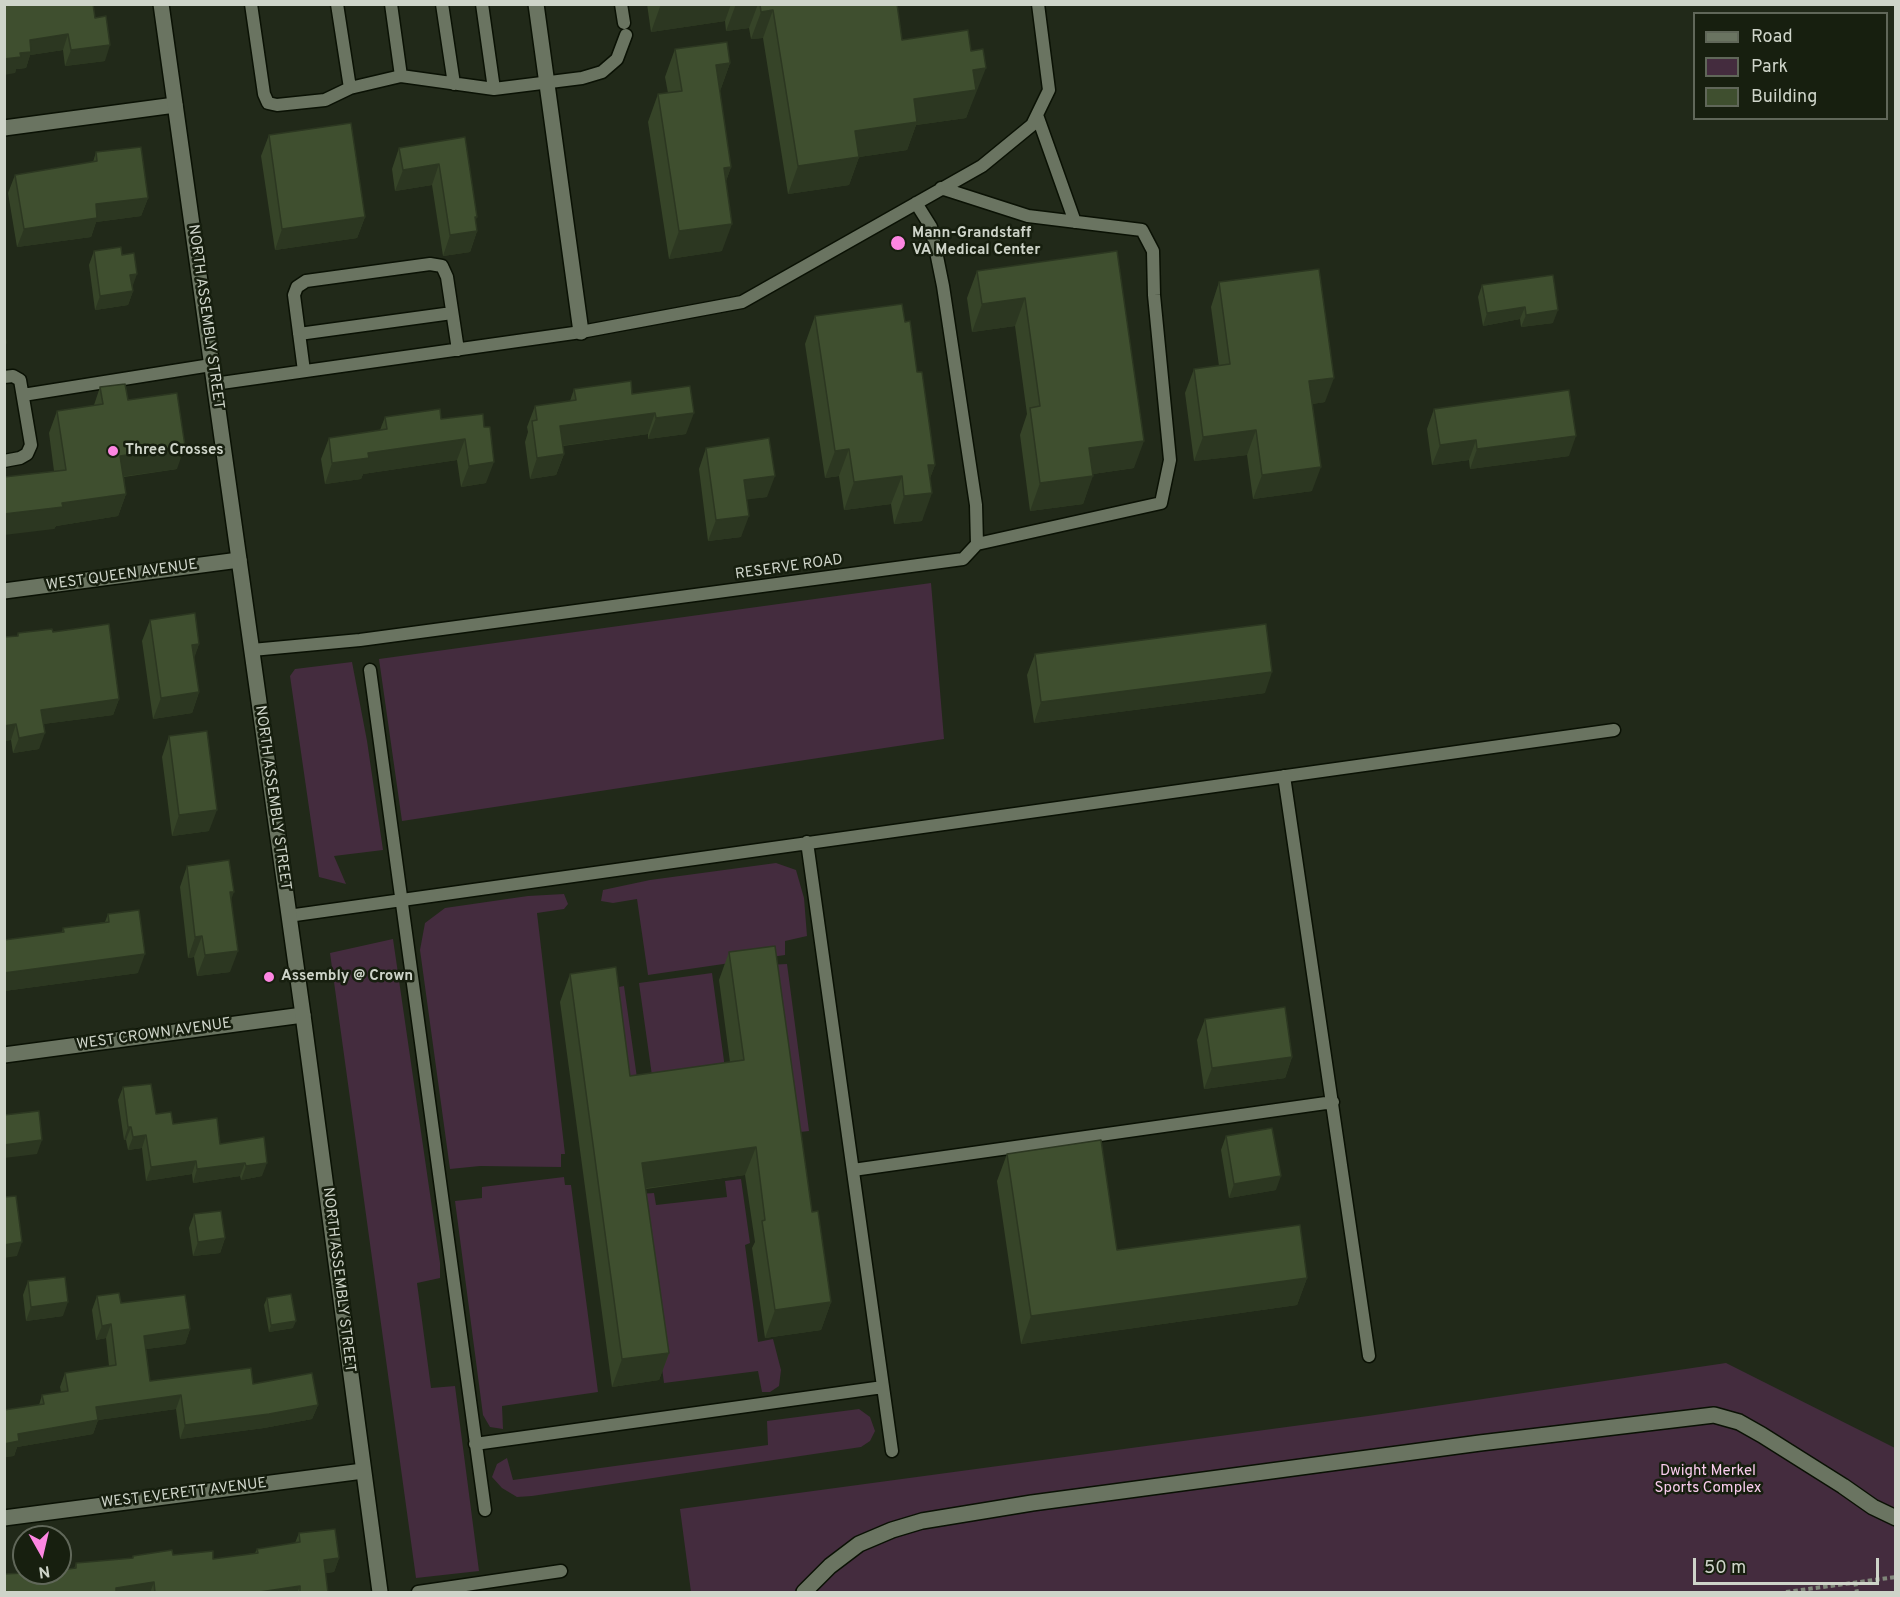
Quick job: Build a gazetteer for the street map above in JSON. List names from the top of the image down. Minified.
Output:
{"streets":{"street":["NORTH ASSEMBLY STREET","WEST QUEEN AVENUE","WEST CROWN AVENUE","WEST EVERETT AVENUE"],"lane":["RESERVE ROAD"]},"crossings":[["NORTH ASSEMBLY STREET","RESERVE ROAD"],["NORTH ASSEMBLY STREET","WEST QUEEN AVENUE"],["NORTH ASSEMBLY STREET","WEST CROWN AVENUE"],["NORTH ASSEMBLY STREET","WEST EVERETT AVENUE"]],"parks":["Dwight Merkel Sports Complex"],"places":["Mann-Grandstaff VA Medical Center","Three Crosses","Assembly @ Crown"],"legend":["Road","Park","Building"],"scale_bar":"50 m","north":"bottom"}
